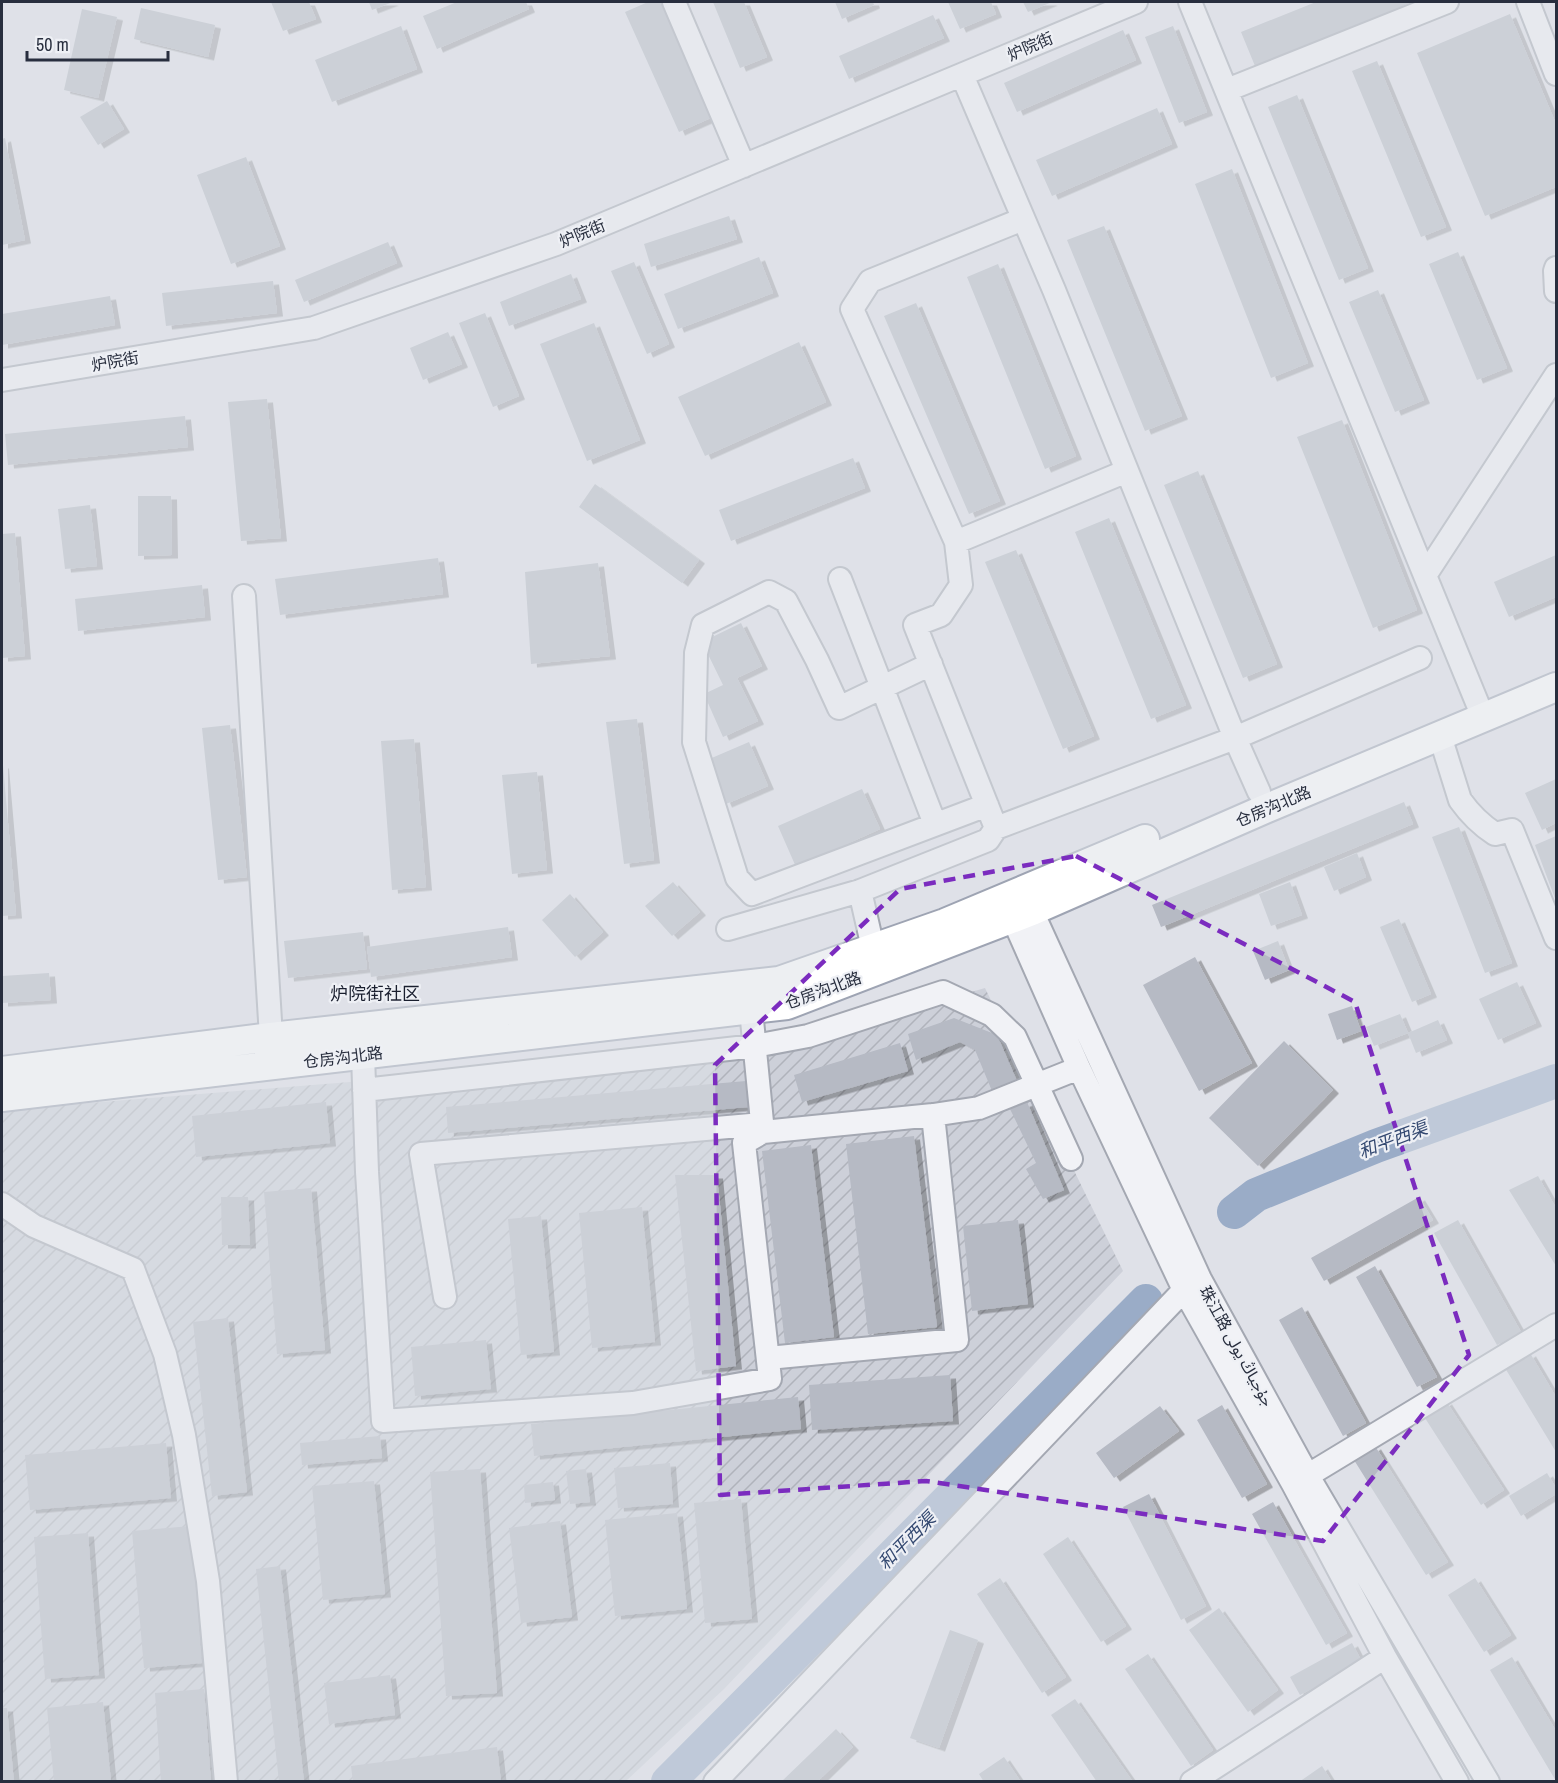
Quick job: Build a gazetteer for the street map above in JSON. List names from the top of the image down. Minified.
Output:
{"streets":{"main road":["仓房沟北路"],"street":["炉院街","珠江路 جۇجياڭ يولى"]},"crossings":[["仓房沟北路","珠江路 جۇجياڭ يولى"]],"districts":["炉院街社区"],"water":["和平西渠"],"scale_bar":"50 m"}
